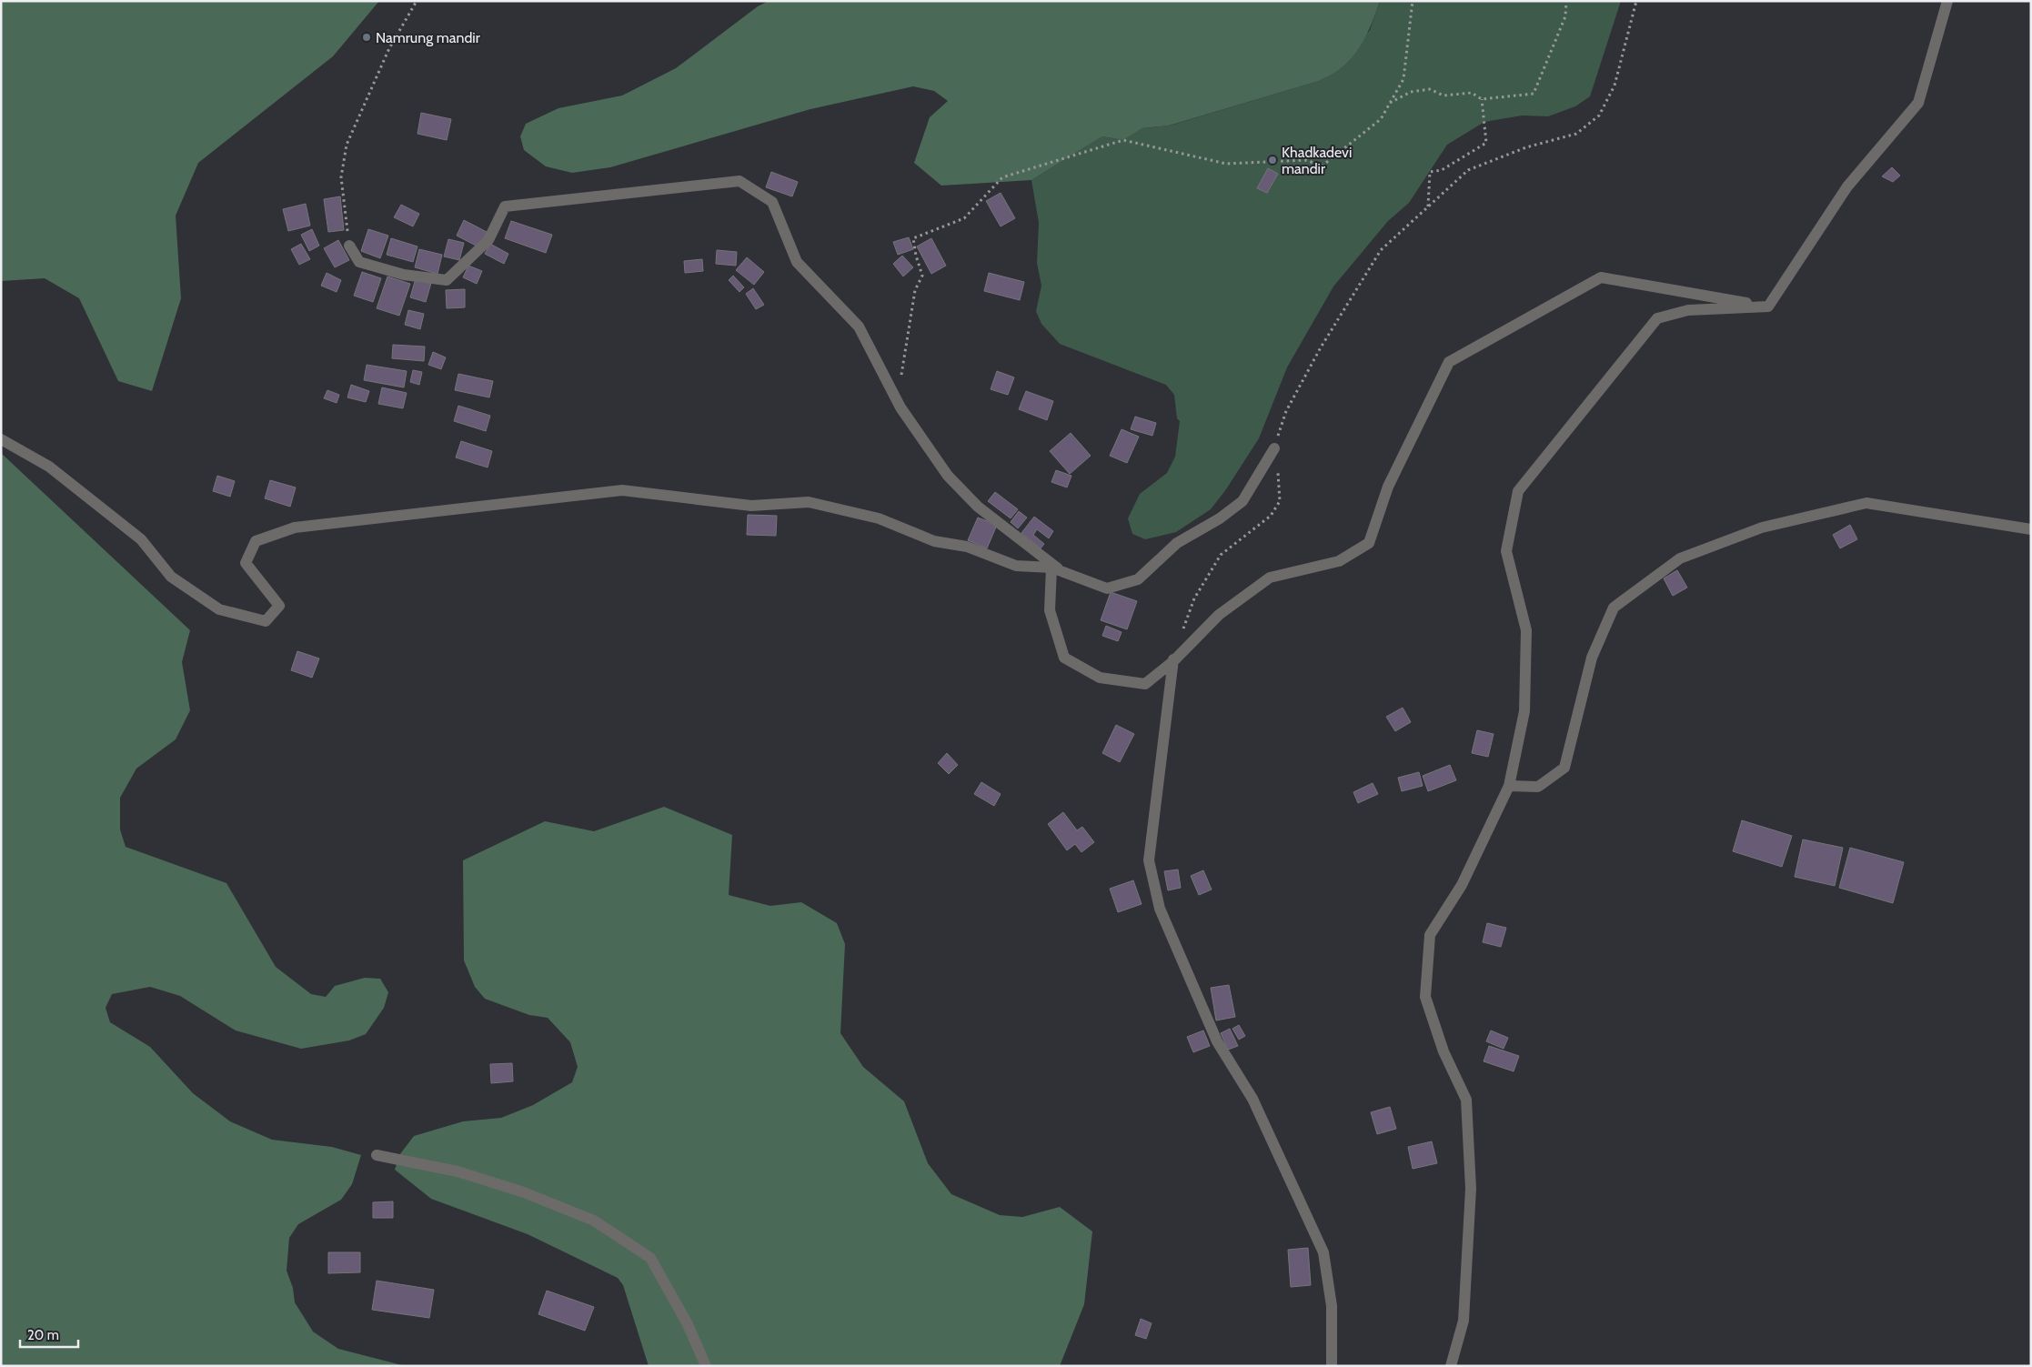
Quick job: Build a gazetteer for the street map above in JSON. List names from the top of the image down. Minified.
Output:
{"places":["Namrung mandir","Khadkadevi mandir"],"scale_bar":"20 m"}
